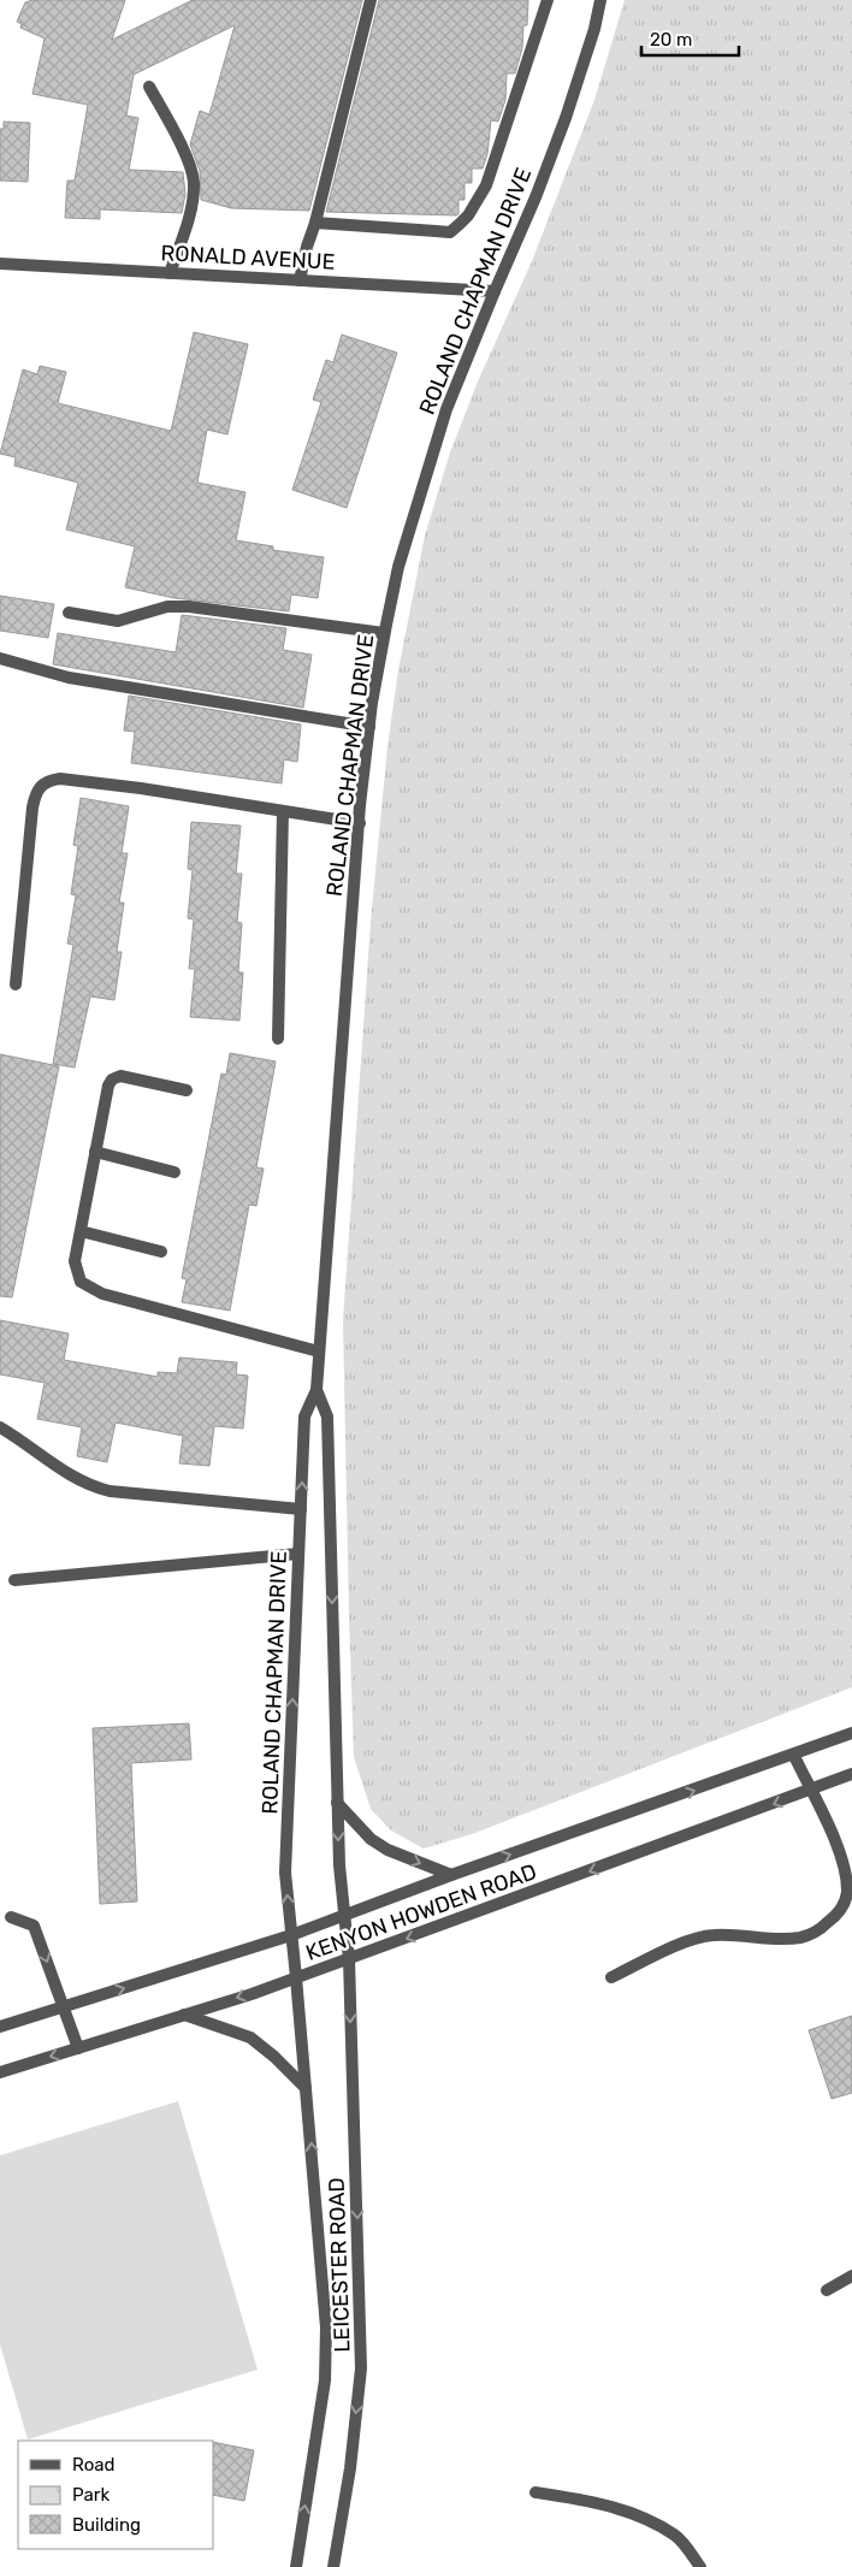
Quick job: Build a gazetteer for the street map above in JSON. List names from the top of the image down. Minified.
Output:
{"streets":{"street":["RONALD AVENUE","ROLAND CHAPMAN DRIVE","KENYON HOWDEN ROAD","LEICESTER ROAD"]},"crossings":[["RONALD AVENUE","ROLAND CHAPMAN DRIVE"],["ROLAND CHAPMAN DRIVE","KENYON HOWDEN ROAD"],["ROLAND CHAPMAN DRIVE","LEICESTER ROAD"],["KENYON HOWDEN ROAD","LEICESTER ROAD"]],"legend":["Road","Park","Building"],"scale_bar":"20 m"}
